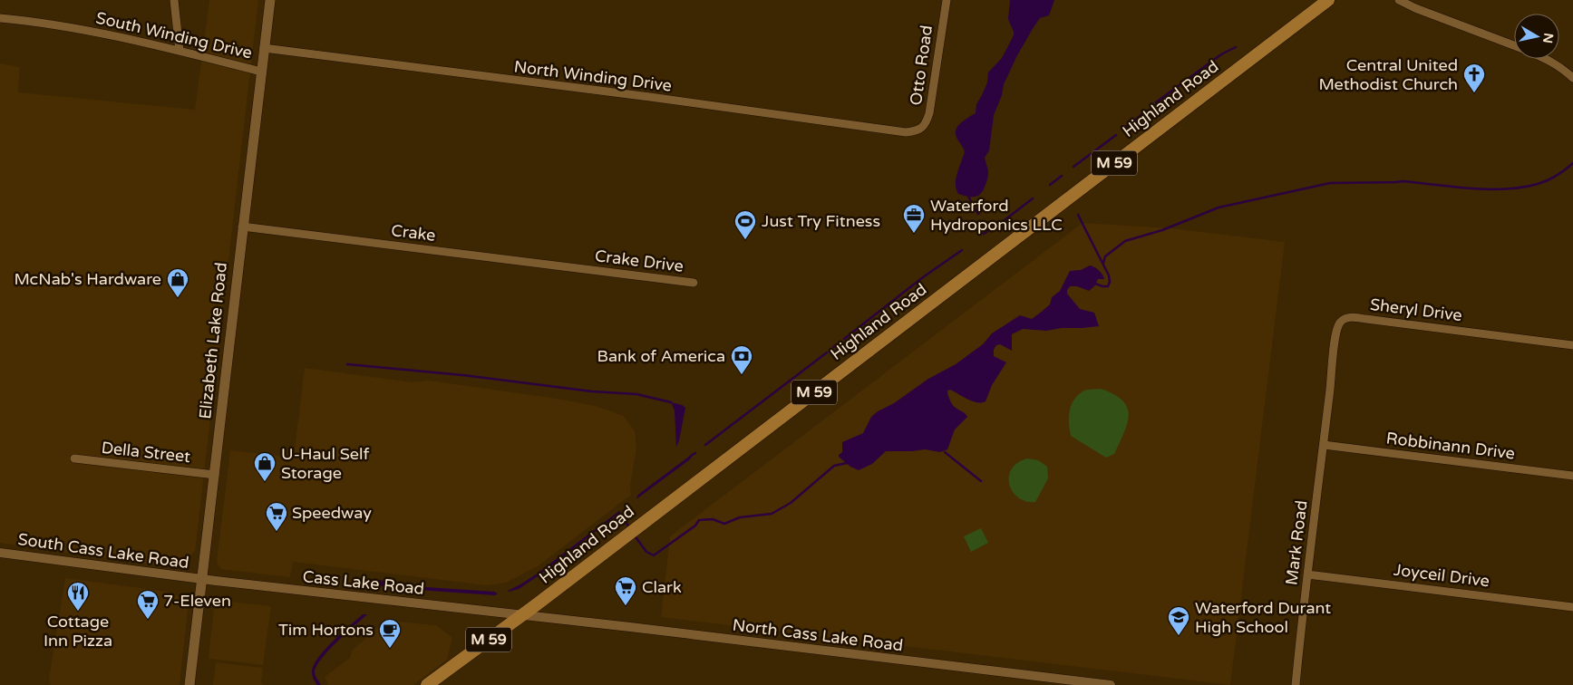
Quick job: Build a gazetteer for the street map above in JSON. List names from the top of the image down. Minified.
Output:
{"streets":{"highway":["Highland Road","M 59"],"main road":["Elizabeth Lake Road"],"street":["South Winding Drive","Otto Road","North Winding Drive","Crake","Crake Drive","Sheryl Drive","Robbinann Drive","Della Street","Mark Road","South Cass Lake Road","Joyceil Drive","Cass Lake Road","North Cass Lake Road"]},"crossings":[["South Winding Drive","Elizabeth Lake Road"],["Otto Road","North Winding Drive"],["North Winding Drive","Elizabeth Lake Road"],["Highland Road","Cass Lake Road"],["Highland Road","North Cass Lake Road"],["Crake","Crake Drive"],["Crake","Elizabeth Lake Road"],["Sheryl Drive","Mark Road"],["Elizabeth Lake Road","Della Street"],["Elizabeth Lake Road","South Cass Lake Road"],["Elizabeth Lake Road","Cass Lake Road"],["Robbinann Drive","Mark Road"],["Mark Road","Joyceil Drive"],["South Cass Lake Road","Cass Lake Road"],["Cass Lake Road","North Cass Lake Road"]],"places":{"church":["Central United Methodist Church"],"office":["Waterford Hydroponics LLC"],"sports":["Just Try Fitness"],"shop":["McNab's Hardware","U-Haul Self Storage"],"bank":["Bank of America"],"supermarket":["Speedway","Clark","7-Eleven"],"restaurant":["Cottage Inn Pizza"],"school or university":["Waterford Durant High School"],"cafe":["Tim Hortons"]},"north":"right"}
